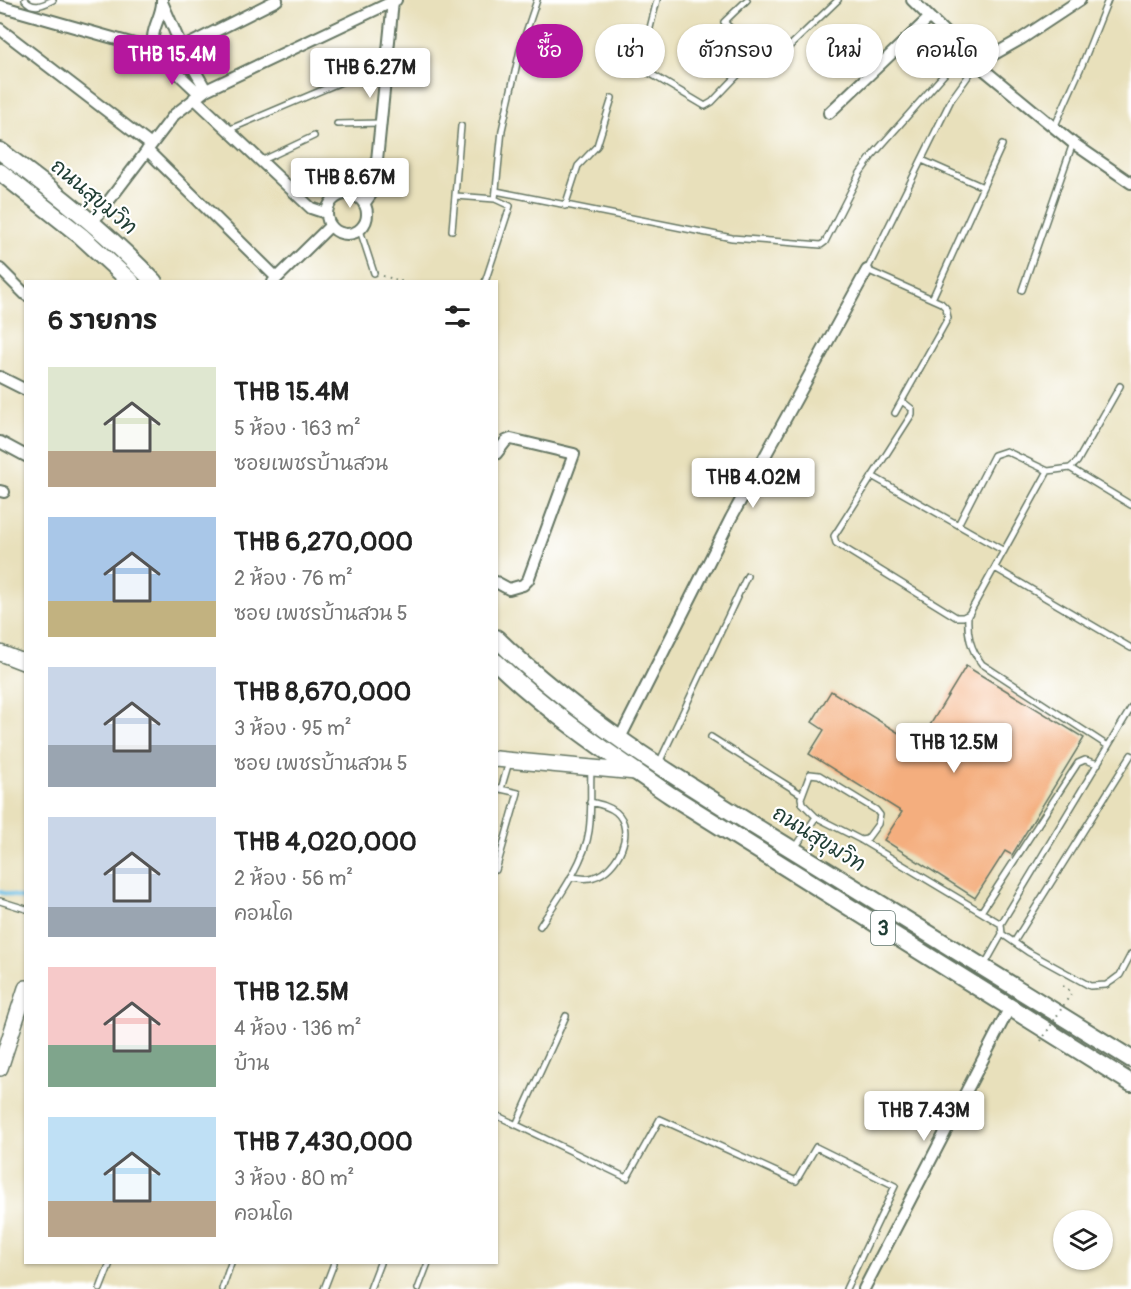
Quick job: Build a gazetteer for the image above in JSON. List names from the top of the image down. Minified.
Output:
{"streets":{"main road":["ถนนสุขุมวิท","3"]},"page":{"chip":["ซื้อ","เช่า","ตัวกรอง","ใหม่","คอนโด"],"price":["THB 15.4M","THB 6.27M","THB 8.67M","THB 4.02M","THB 12.5M","THB 7.43M"],"heading":"6 รายการ","list":[{"name":"THB 15.4M","note":"5 ห้อง · 163 m² · ซอยเพชรบ้านสวน"},{"name":"THB 6,270,000","note":"2 ห้อง · 76 m² · ซอย เพชรบ้านสวน 5"},{"name":"THB 8,670,000","note":"3 ห้อง · 95 m² · ซอย เพชรบ้านสวน 5"},{"name":"THB 4,020,000","note":"2 ห้อง · 56 m² · คอนโด"},{"name":"THB 12.5M","note":"4 ห้อง · 136 m² · บ้าน"},{"name":"THB 7,430,000","note":"3 ห้อง · 80 m² · คอนโด"}]}}
